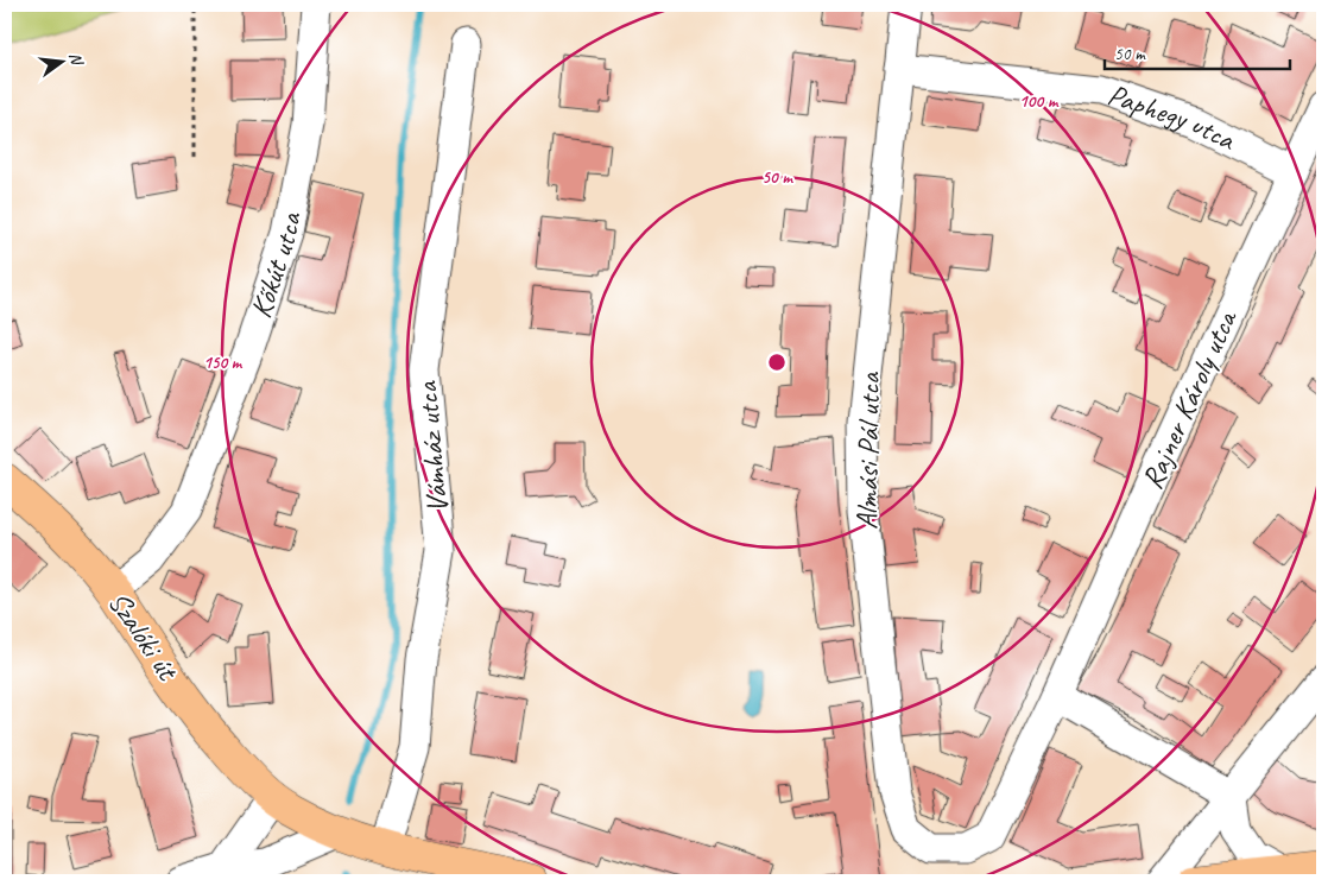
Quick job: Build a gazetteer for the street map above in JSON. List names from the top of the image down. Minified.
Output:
{"streets":{"main road":["Szalóki út"],"street":["Paphegy utca","Kőkút utca","Rajner Károly utca","Vámház utca","Almási Pál utca"]},"crossings":[["Paphegy utca","Rajner Károly utca"],["Paphegy utca","Almási Pál utca"],["Kőkút utca","Szalóki út"],["Rajner Károly utca","Almási Pál utca"],["Vámház utca","Szalóki út"]],"scale_bar":"50 m","north":"right","rings":["100 m","50 m","150 m"]}
